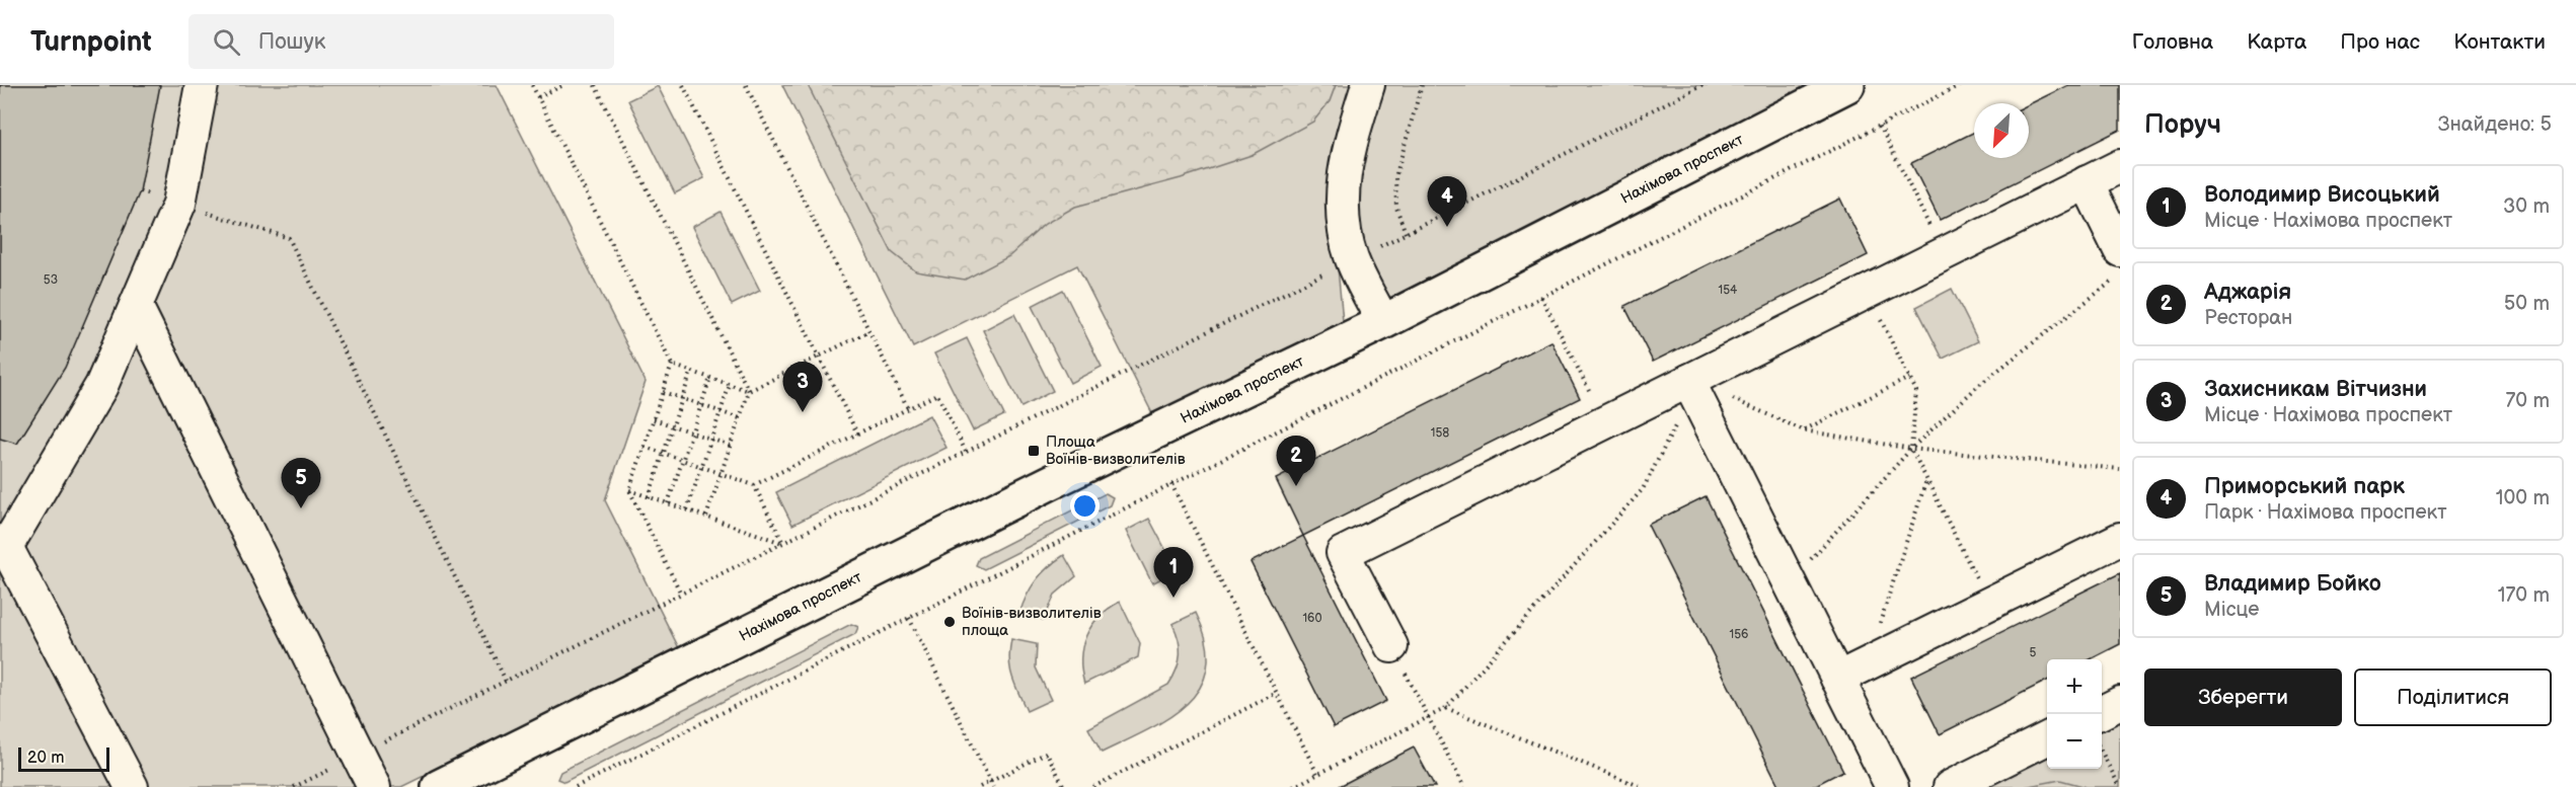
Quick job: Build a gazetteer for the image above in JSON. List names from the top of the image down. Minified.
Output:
{"streets":{"main road":["Нахімова проспект"]},"places":{"transit":["Площа Воїнів-визволителів"],"other":["Воїнів-визволителів площа"]},"house_numbers":["53","154","158","160","156","5"],"scale_bar":"20 m","north":"bottom left","page":{"header":"Turnpoint","search":"Пошук","nav":["Головна","Карта","Про нас","Контакти"],"heading":["Поруч","Знайдено: 5"],"list":[{"mark":"1","name":"Володимир Висоцький","note":"Місце · Нахімова проспект","value":"30 m"},{"mark":"2","name":"Аджарія","note":"Ресторан","value":"50 m"},{"mark":"3","name":"Захисникам Вітчизни","note":"Місце · Нахімова проспект","value":"70 m"},{"mark":"4","name":"Приморський парк","note":"Парк · Нахімова проспект","value":"100 m"},{"mark":"5","name":"Владимир Бойко","note":"Місце","value":"170 m"}],"pins":["4","3","2","5","1"],"buttons":["Зберегти","Поділитися"],"map_buttons":["+","−"],"scale":"20 m"}}
